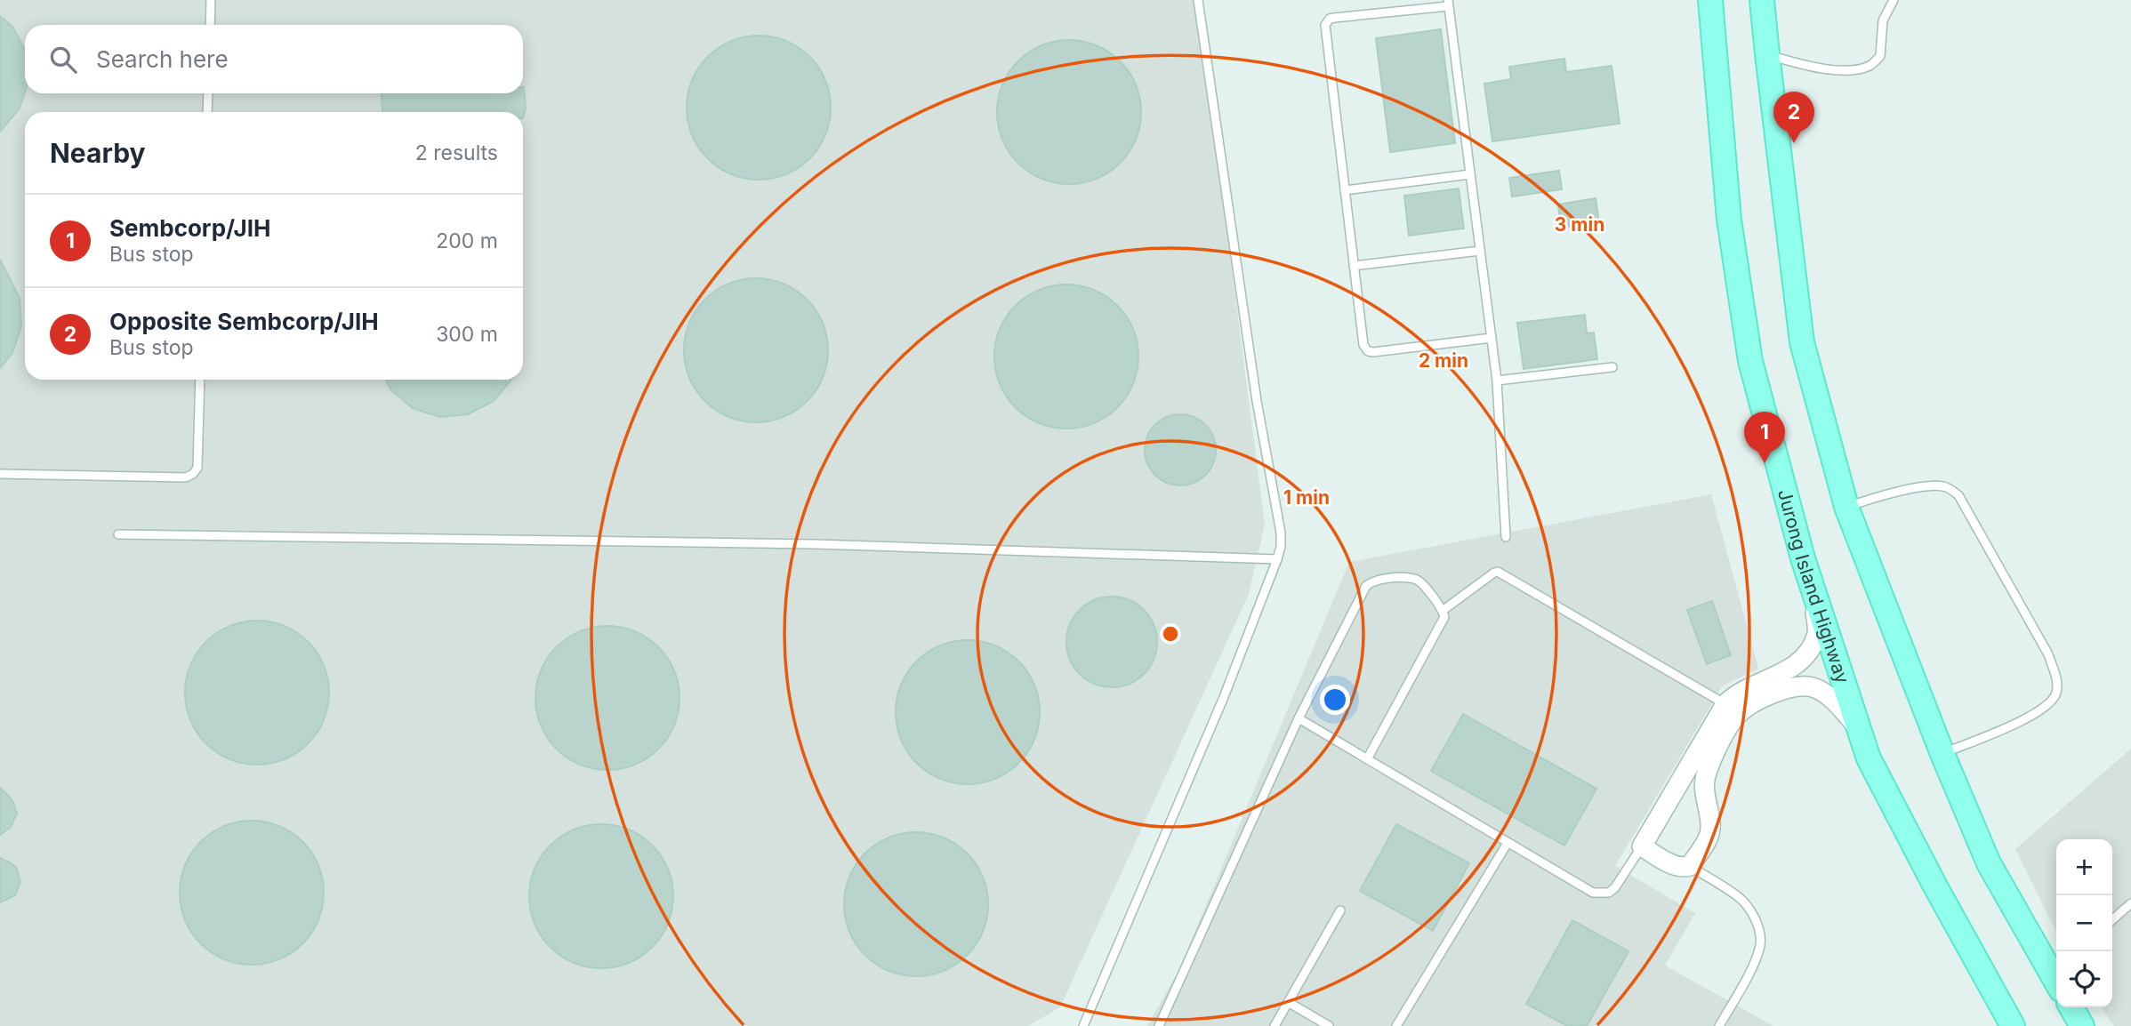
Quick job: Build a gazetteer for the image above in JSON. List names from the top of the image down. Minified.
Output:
{"streets":{"main road":["Jurong Island Highway"]},"page":{"search":"Search here","pins":["2","1"],"heading":["Nearby","2 results"],"list":[{"mark":"1","name":"Sembcorp/JIH","note":"Bus stop","value":"200 m"},{"mark":"2","name":"Opposite Sembcorp/JIH","note":"Bus stop","value":"300 m"}],"map_buttons":["+","−"]},"rings":["3 min","2 min","1 min"]}
